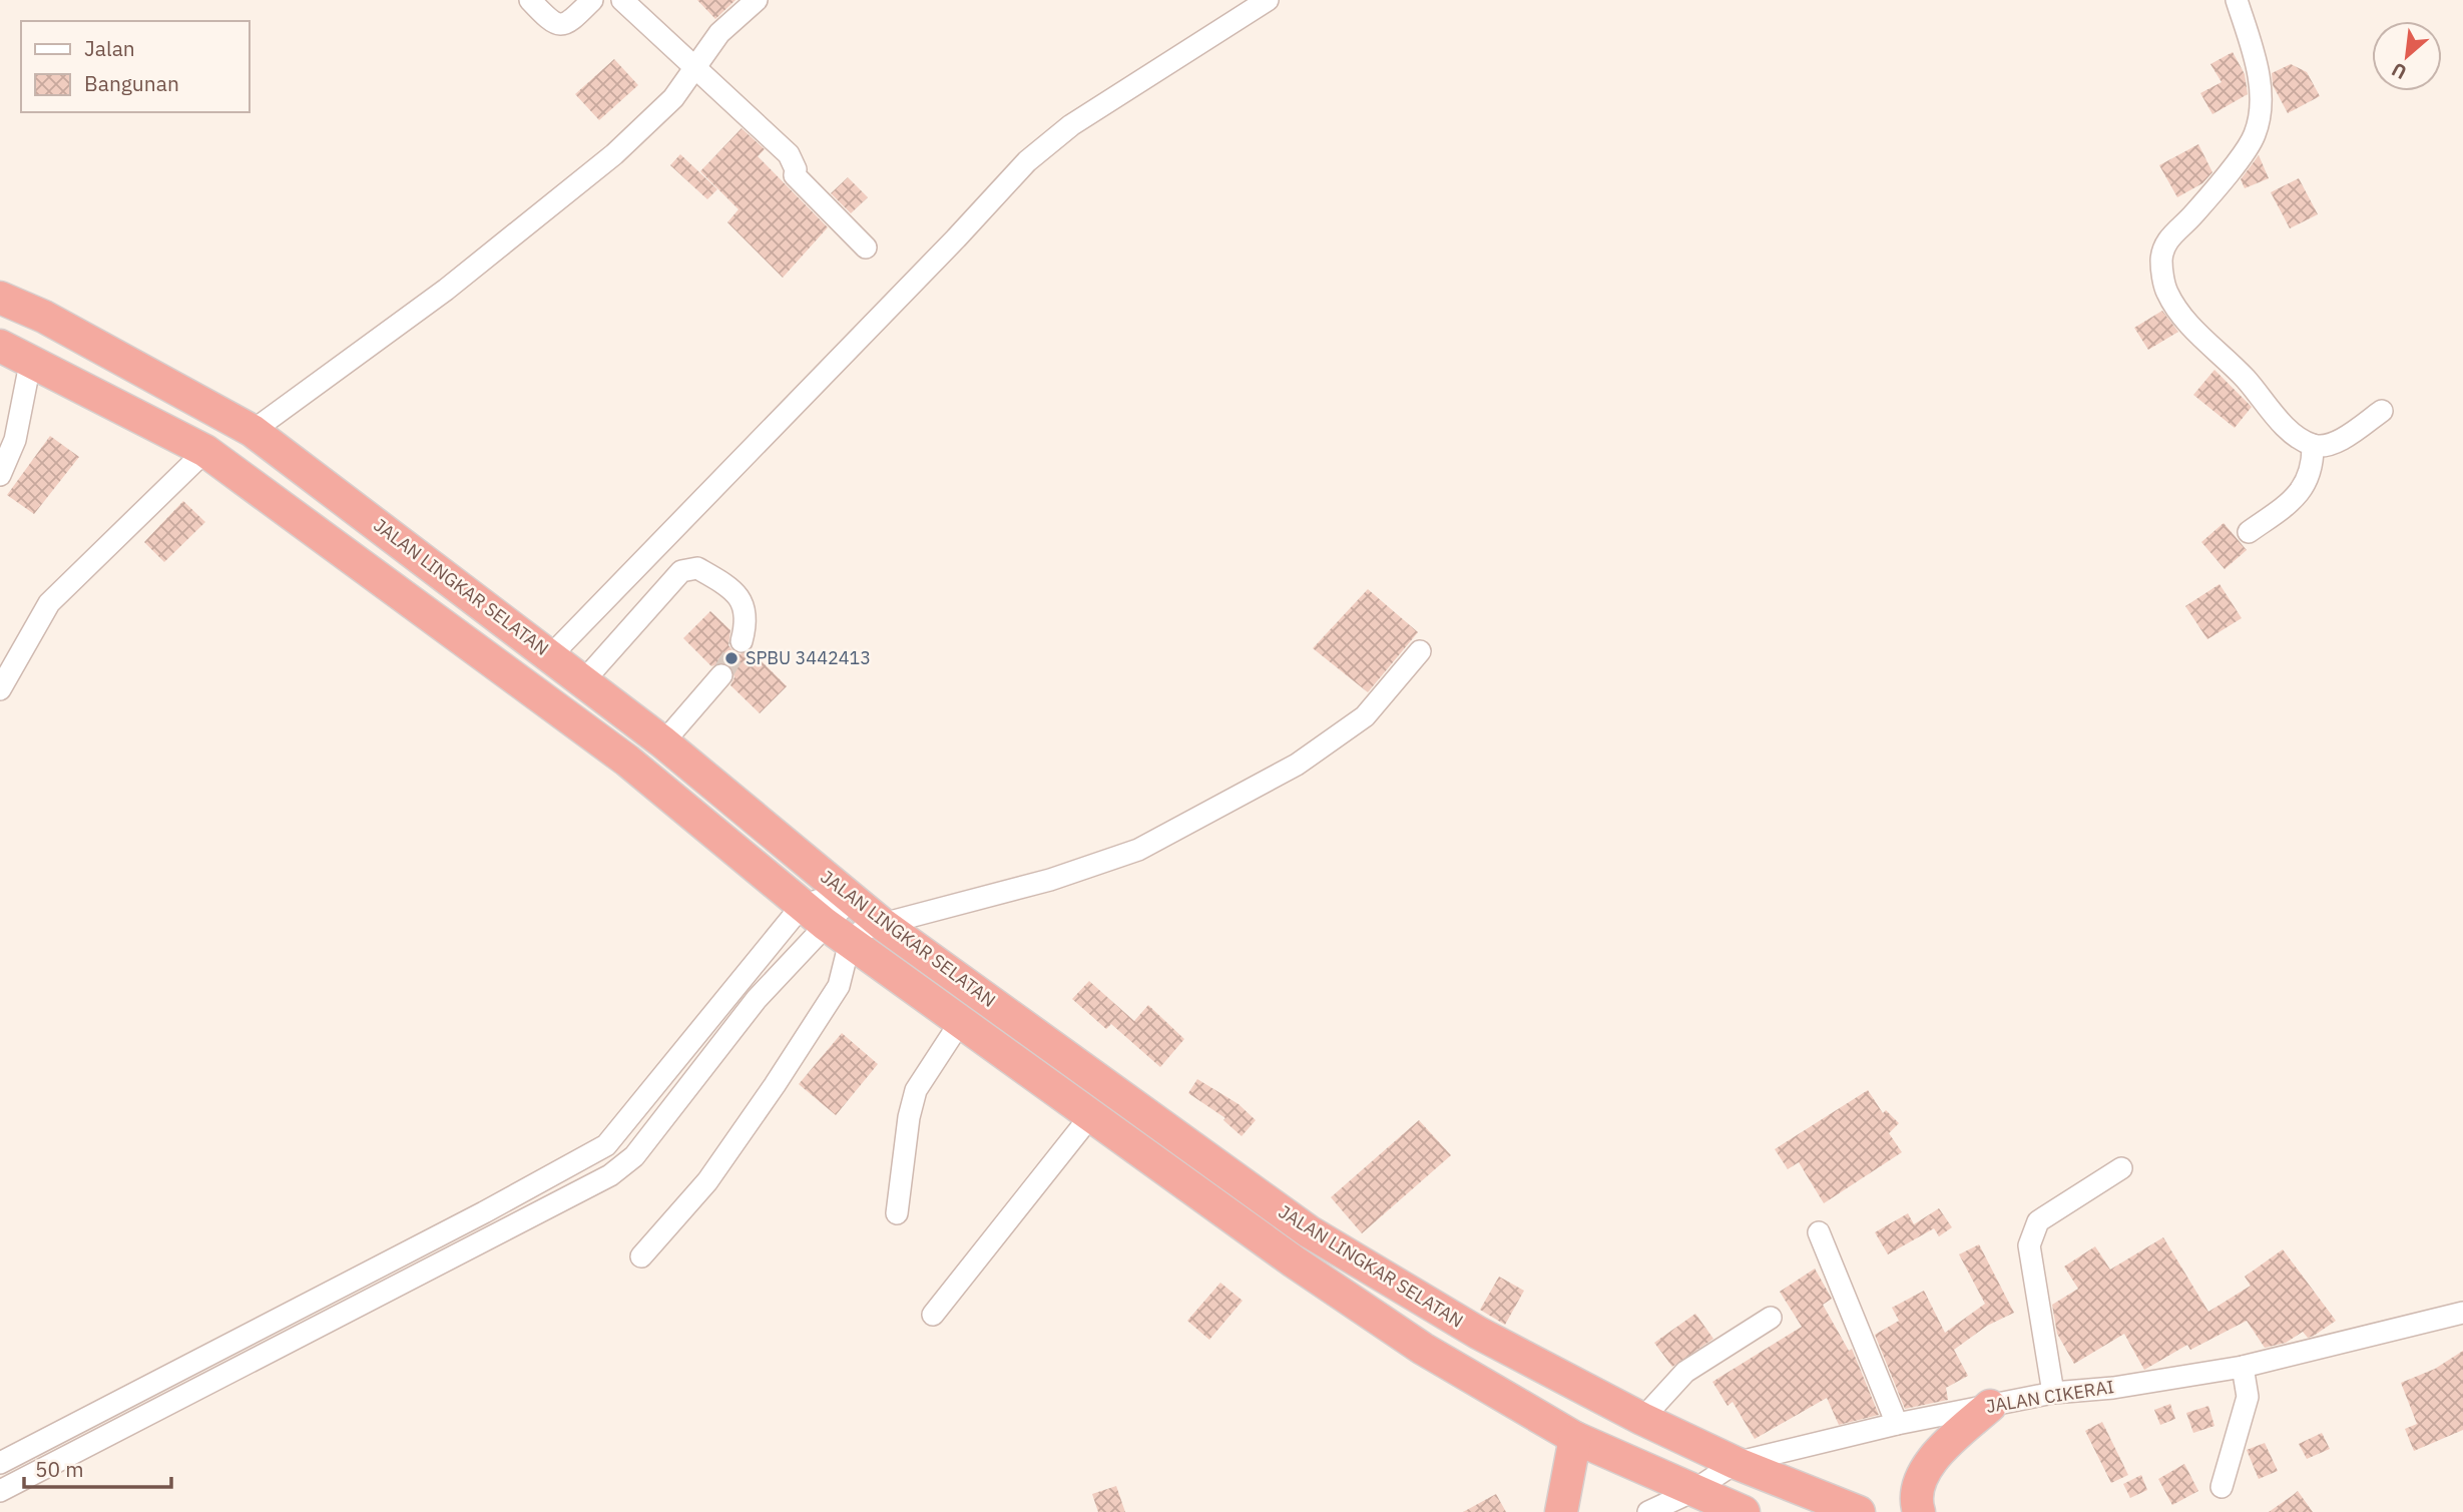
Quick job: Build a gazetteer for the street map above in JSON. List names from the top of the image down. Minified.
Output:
{"streets":{"highway":["JALAN LINGKAR SELATAN"],"street":["JALAN CIKERAI"]},"crossings":[["JALAN LINGKAR SELATAN","JALAN CIKERAI"]],"places":["SPBU 3442413"],"legend":["Jalan","Bangunan"],"scale_bar":"50 m","north":"bottom left"}
